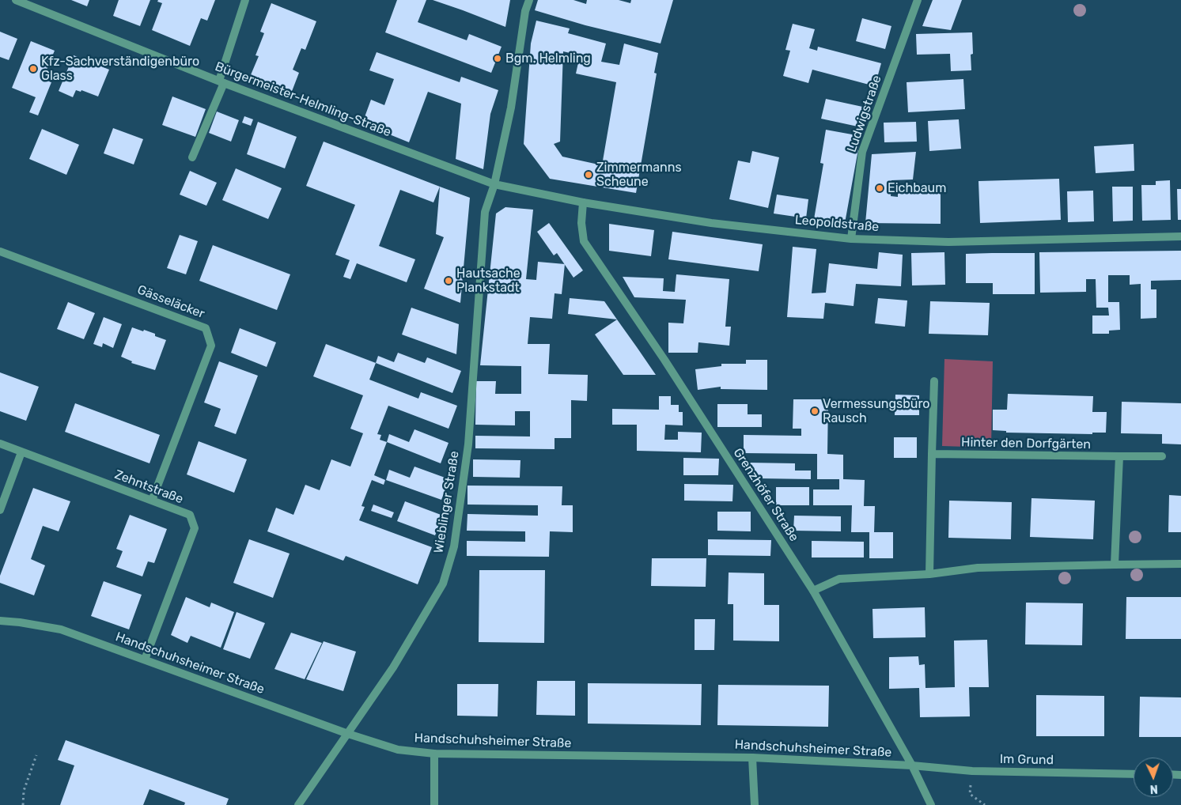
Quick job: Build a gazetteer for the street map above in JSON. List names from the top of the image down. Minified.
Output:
{"streets":{"street":["Bürgermeister-Helmling-Straße","Ludwigstraße","Leopoldstraße","Gässeläcker","Hinter den Dorfgärten","Zehntstraße","Grenzhöfer Straße","Wieblinger Straße","Handschuhsheimer Straße","Im Grund"]},"crossings":[["Bürgermeister-Helmling-Straße","Leopoldstraße"],["Bürgermeister-Helmling-Straße","Wieblinger Straße"],["Ludwigstraße","Leopoldstraße"],["Leopoldstraße","Grenzhöfer Straße"],["Leopoldstraße","Wieblinger Straße"],["Gässeläcker","Zehntstraße"],["Zehntstraße","Handschuhsheimer Straße"],["Grenzhöfer Straße","Handschuhsheimer Straße"],["Grenzhöfer Straße","Im Grund"],["Wieblinger Straße","Handschuhsheimer Straße"],["Handschuhsheimer Straße","Im Grund"]],"places":["Bgm. Helmling","Kfz-Sachverständigenbüro Glass","Zimmermanns Scheune","Eichbaum","Hautsache Plankstadt","Vermessungsbüro Rausch"],"north":"bottom"}
